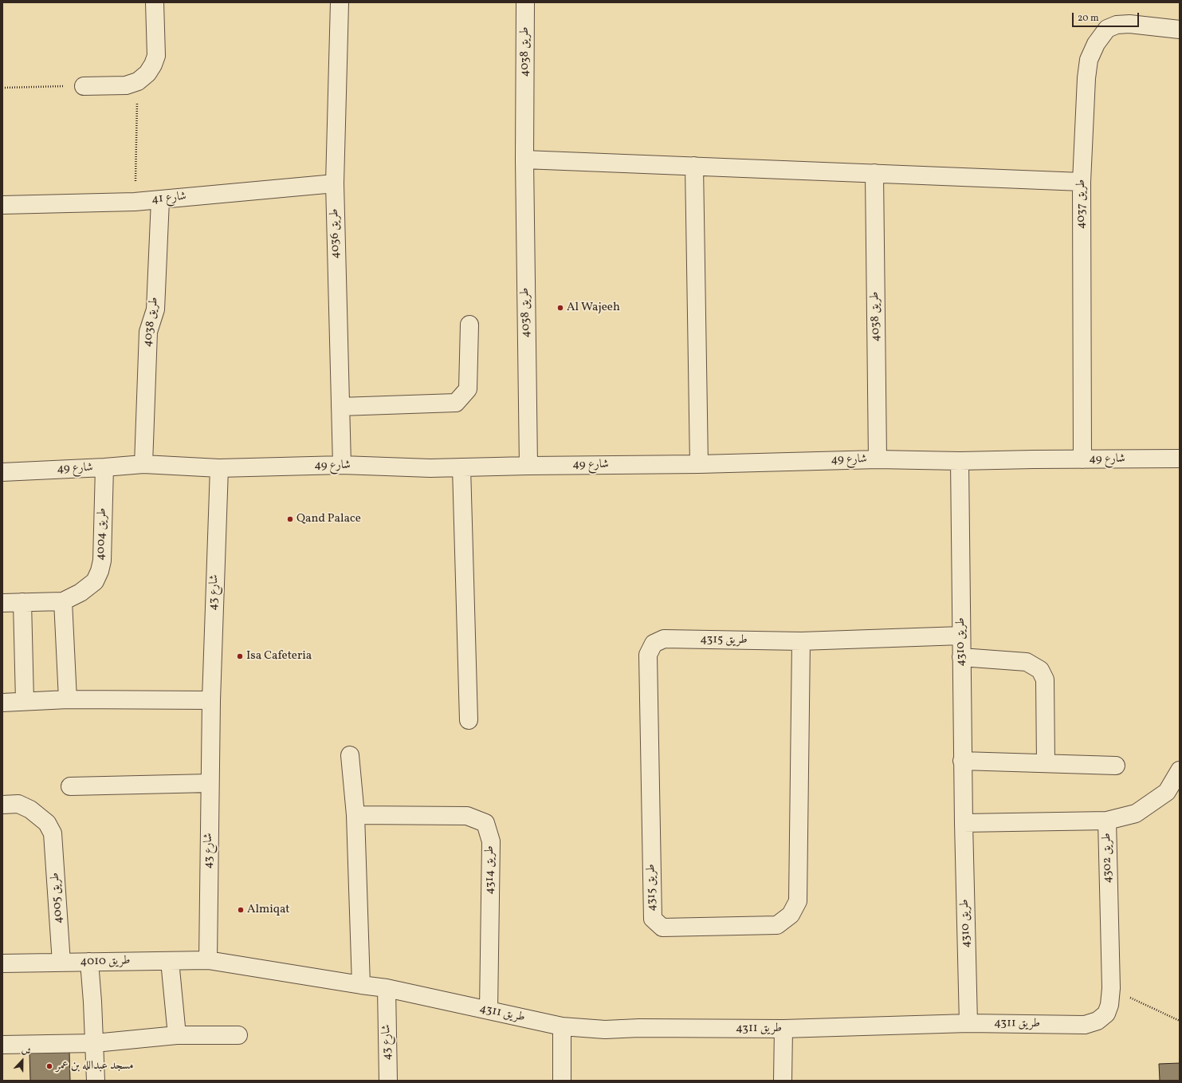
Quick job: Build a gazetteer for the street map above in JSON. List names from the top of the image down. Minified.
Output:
{"streets":{"street":["طريق 4038","شارع 41","طريق 4037","طريق 4036","شارع 49","طريق 4004","شارع 43","طريق 4315","طريق 4310","طريق 4302","طريق 4314","طريق 4005","طريق 4010","طريق 4311"]},"crossings":[["طريق 4038","شارع 41"],["طريق 4038","شارع 49"],["شارع 41","طريق 4036"],["طريق 4037","شارع 49"],["طريق 4036","شارع 49"],["شارع 49","طريق 4004"],["شارع 49","شارع 43"],["شارع 49","طريق 4310"],["شارع 43","طريق 4010"],["شارع 43","طريق 4311"],["طريق 4315","طريق 4310"],["طريق 4310","طريق 4311"],["طريق 4302","طريق 4311"],["طريق 4314","طريق 4311"],["طريق 4005","طريق 4010"]],"places":["Al Wajeeh","Qand Palace","Isa Cafeteria","Almiqat","مسجد عبدالله بن عمر"],"scale_bar":"20 m","north":"top"}
